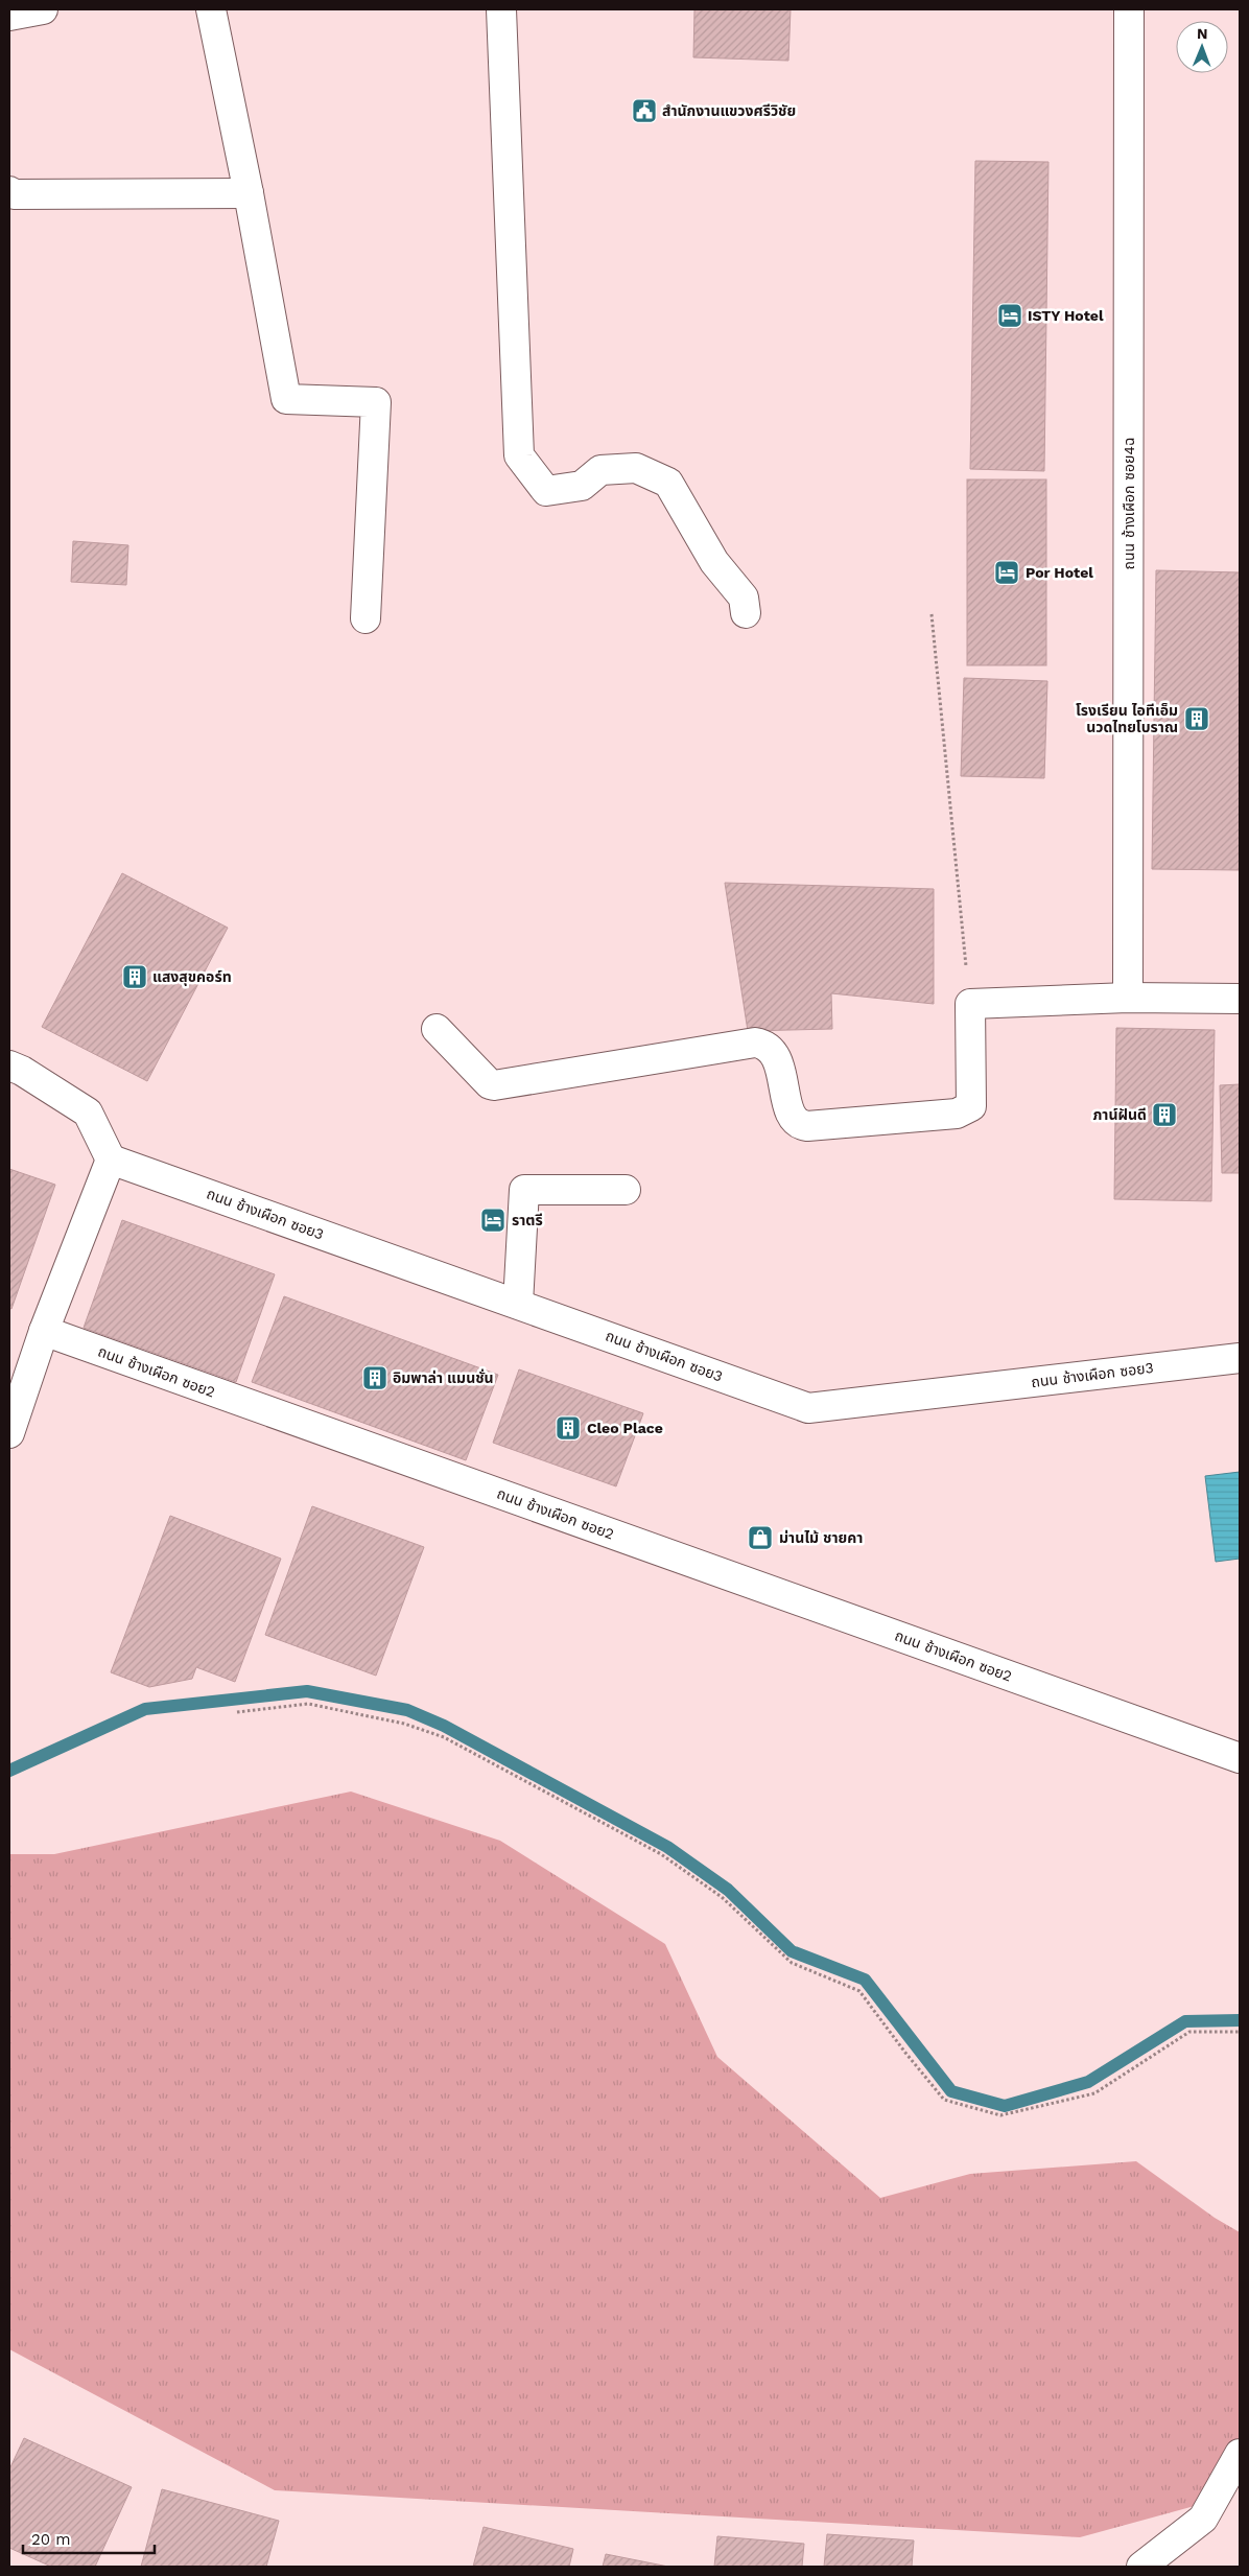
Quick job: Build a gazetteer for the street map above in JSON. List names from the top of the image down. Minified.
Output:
{"streets":{"street":["ถนน ช้างเผือก ซอย4ฉ","ถนน ช้างเผือก ซอย3","ถนน ช้างเผือก ซอย2"]},"places":{"public building":["สำนักงานแขวงศรีวิชัย"],"hotel":["ISTY Hotel","Por Hotel","ราตรี"],"building":["โรงเรียน ไอทีเอ็ม นวดไทยโบราณ","แสงสุขคอร์ท","ภาน์ฝันดี","อิมพาล่า แมนชั่น","Cleo Place"],"shop":["ม่านไม้ ชายคา"]},"scale_bar":"20 m","north":"top"}
